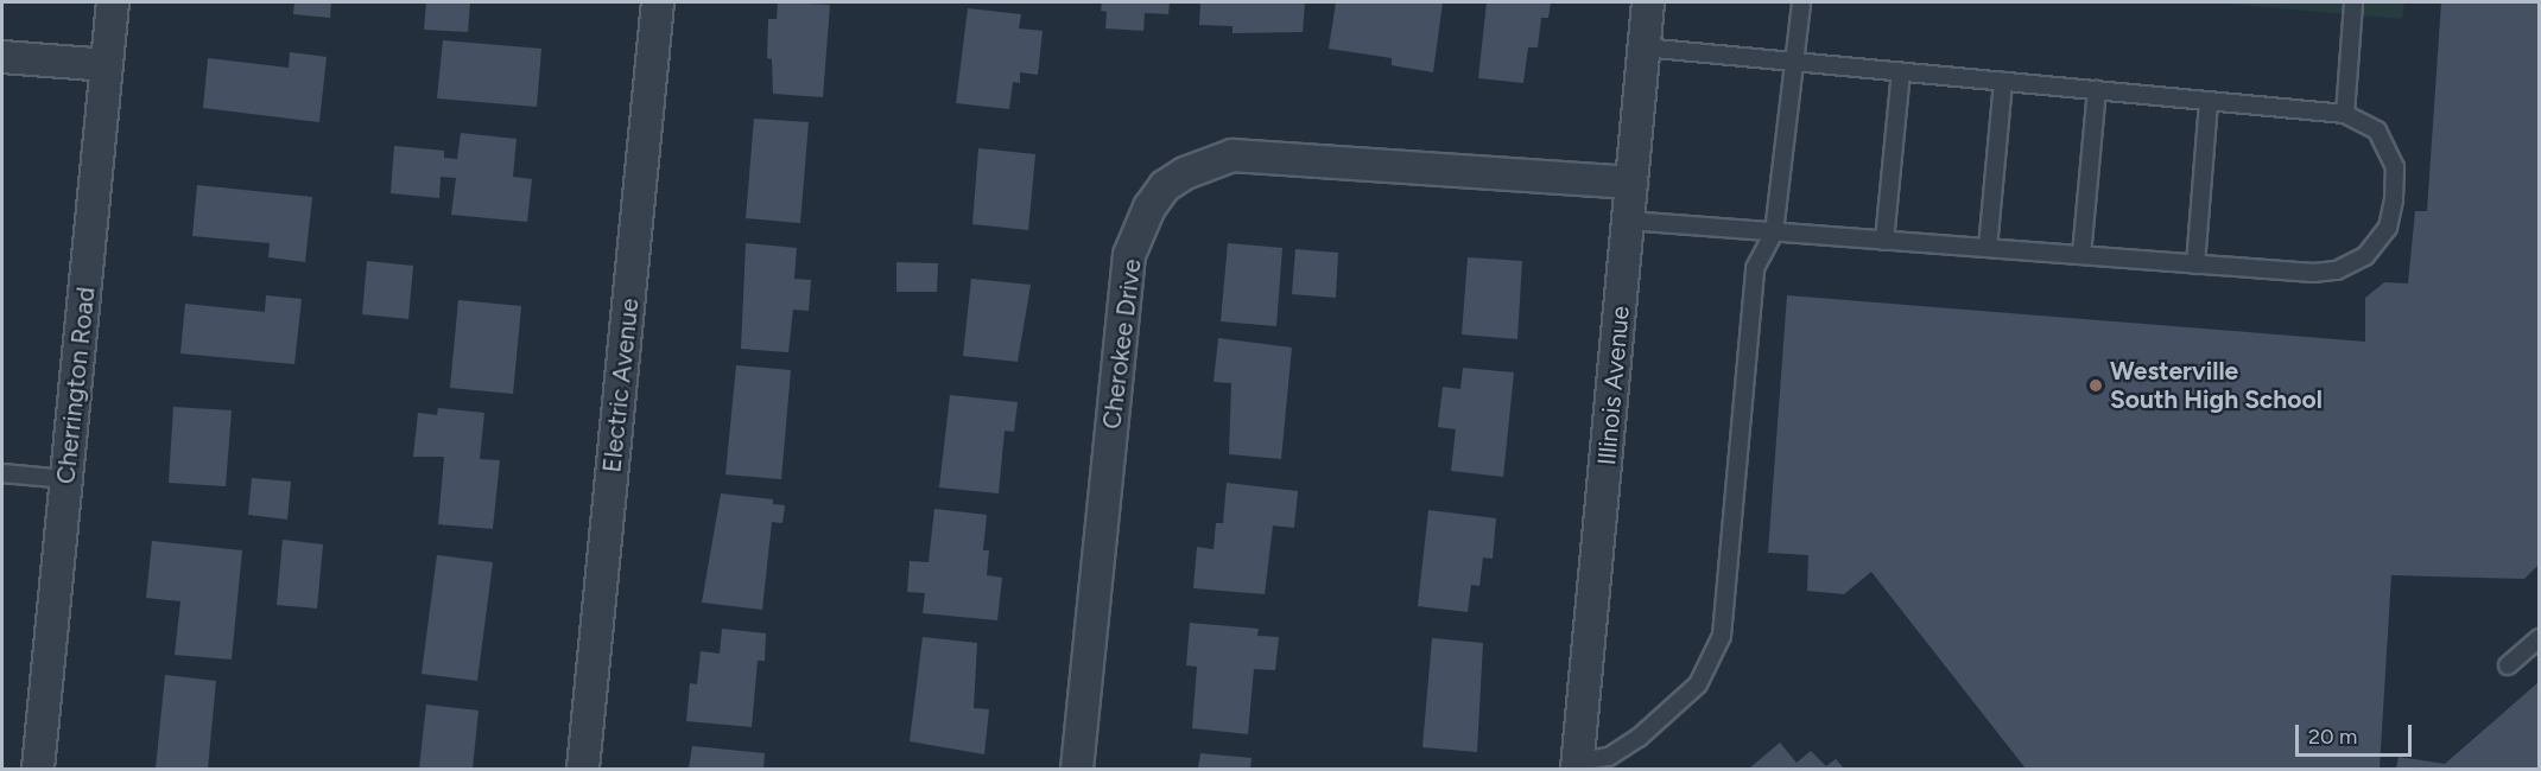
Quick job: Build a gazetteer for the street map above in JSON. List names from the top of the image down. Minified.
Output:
{"streets":{"street":["Cherokee Drive","Cherrington Road","Electric Avenue","Illinois Avenue"]},"crossings":[["Cherokee Drive","Illinois Avenue"]],"places":["Westerville South High School"],"scale_bar":"20 m"}
